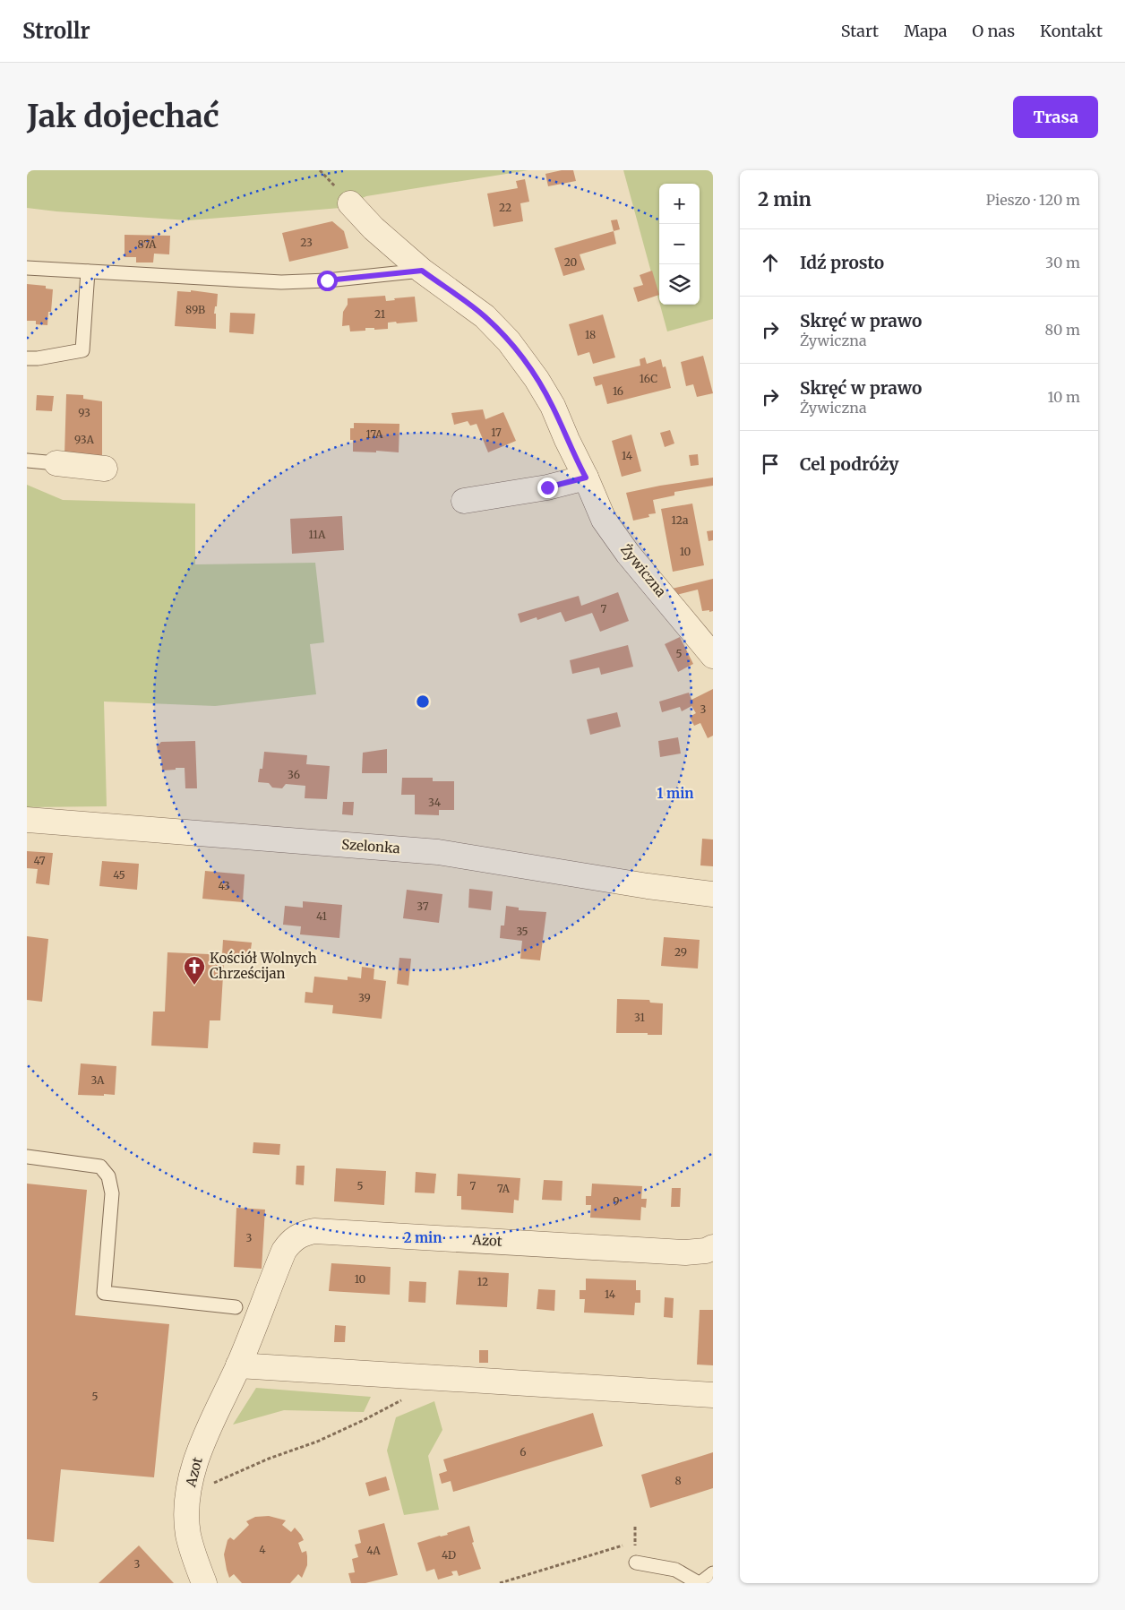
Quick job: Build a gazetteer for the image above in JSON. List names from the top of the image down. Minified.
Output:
{"streets":{"street":["Żywiczna","Szelonka","Azot"]},"places":{"church":["Kościół Wolnych Chrześcijan"]},"house_numbers":["22","23","87A","20","89B","21","18","16C","16","93","17","17A","93A","14","12a","11A","10","7","5","3","36","34","47","45","43","37","41","35","29","39","31","3A","5","7","7A","9","3","10","12","14","5","6","8","4","4A","4D","3"],"page":{"header":"Strollr","nav":["Start","Mapa","O nas","Kontakt"],"buttons":"Trasa","title":"Jak dojechać","heading":["2 min","Pieszo · 120 m"],"map_buttons":["+","−"],"list":[["Idź prosto","30 m"],["Skręć w prawo","Żywiczna","80 m"],["Skręć w prawo","Żywiczna","10 m"],"Cel podróży"]},"rings":["1 min","2 min"]}
